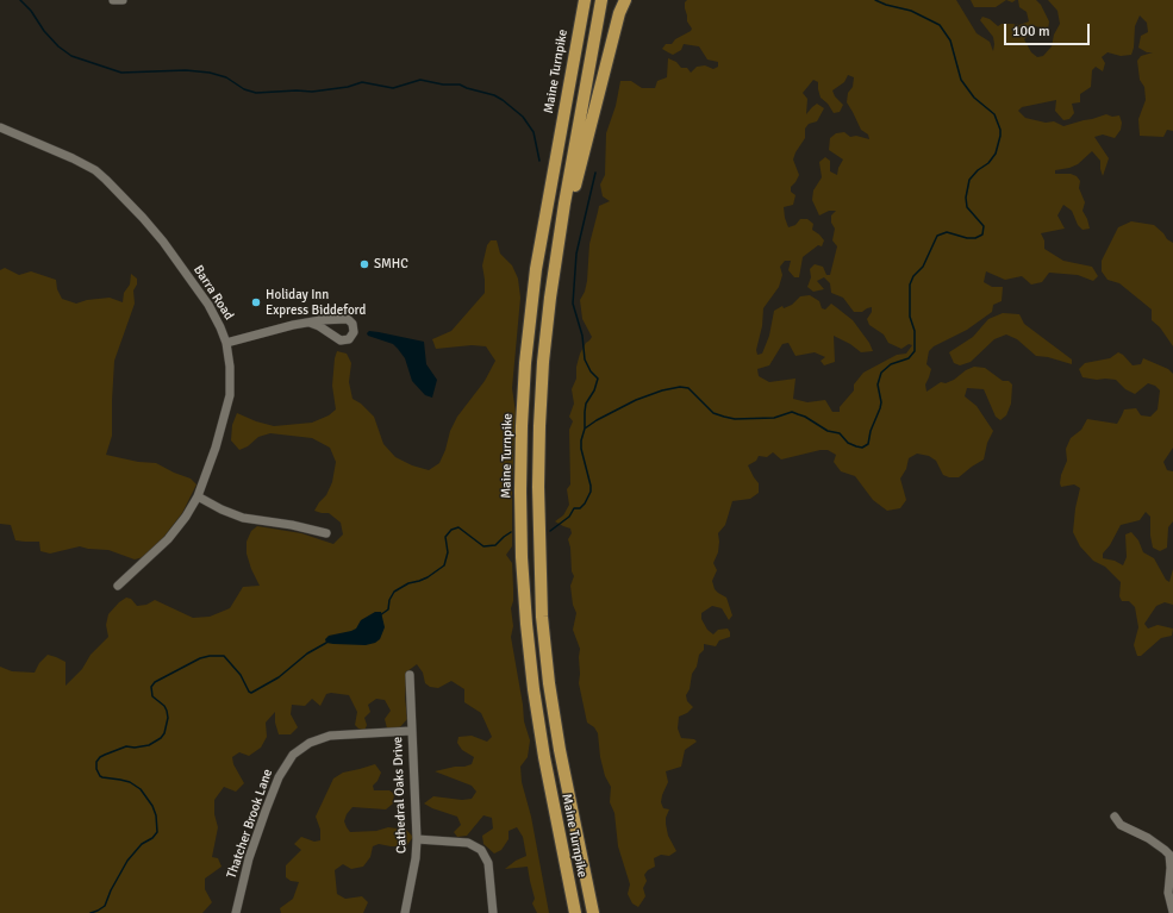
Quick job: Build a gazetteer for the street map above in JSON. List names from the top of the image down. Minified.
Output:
{"streets":{"highway":["Maine Turnpike"],"street":["Barra Road","Cathedral Oaks Drive","Thatcher Brook Lane"]},"crossings":[["Cathedral Oaks Drive","Thatcher Brook Lane"]],"places":["SMHC","Holiday Inn Express Biddeford"],"scale_bar":"100 m"}
